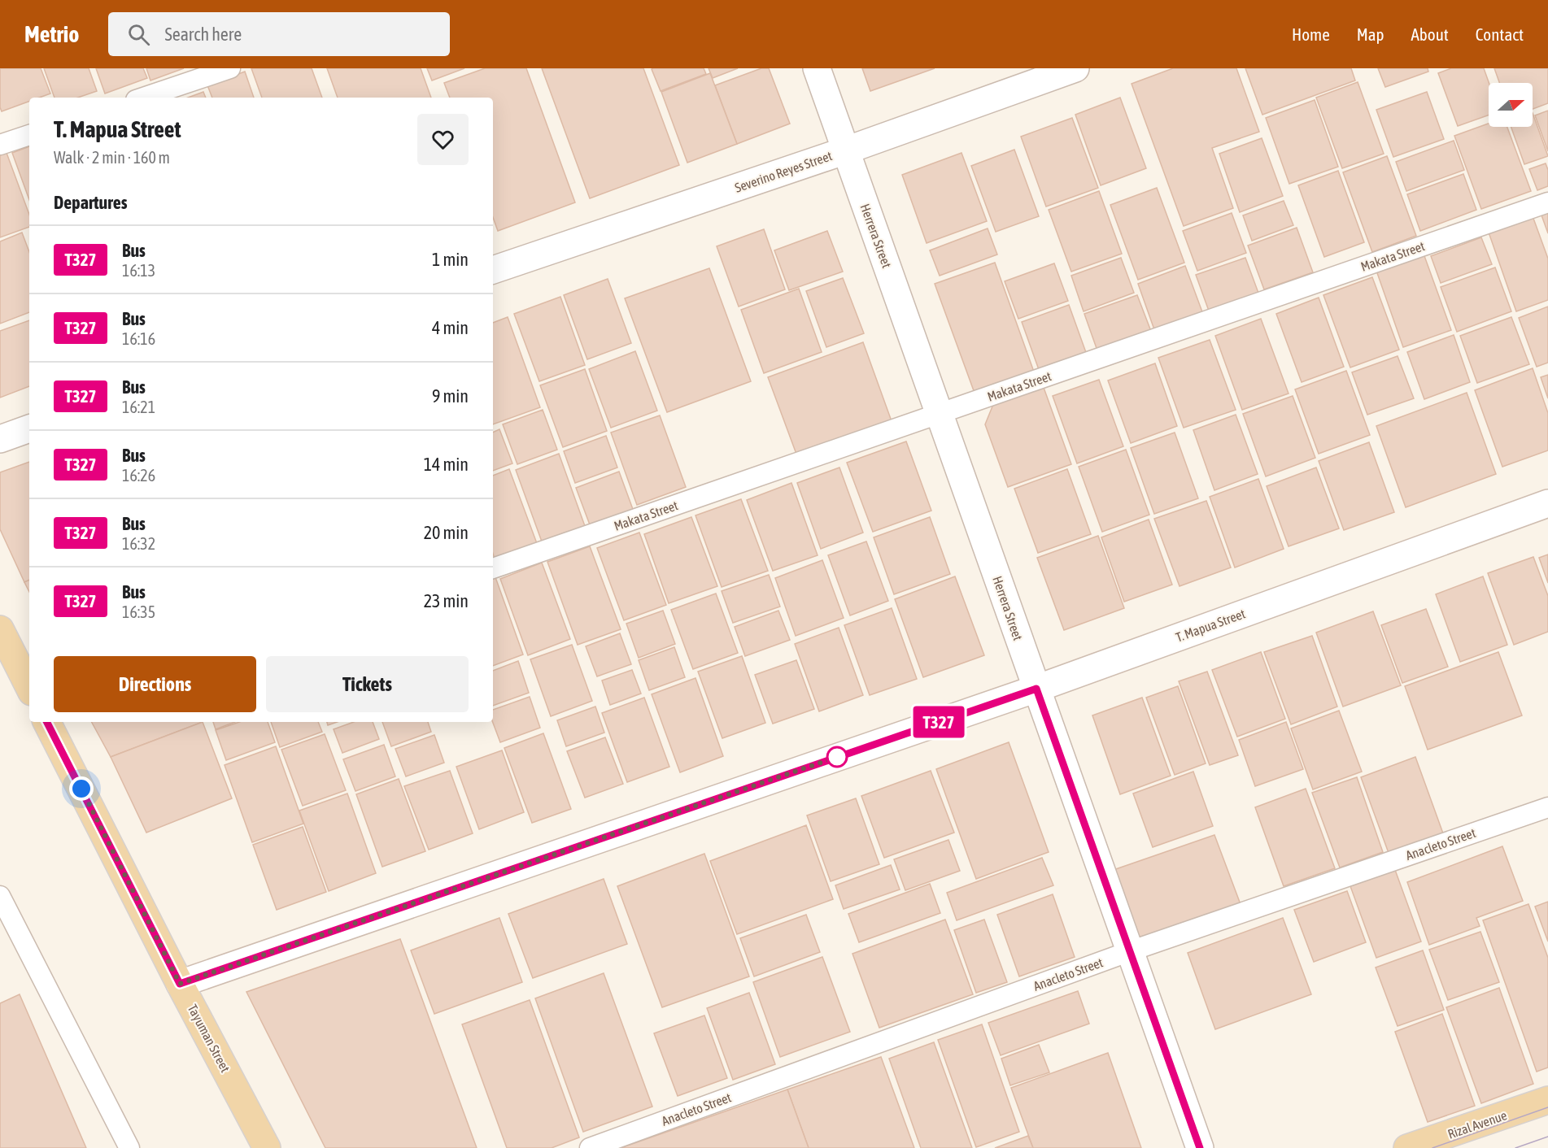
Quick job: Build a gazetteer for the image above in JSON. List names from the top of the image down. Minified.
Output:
{"streets":{"main road":["Tayuman Street","Rizal Avenue"],"street":["Severino Reyes Street","Herrera Street","T. Mapua Street"],"lane":["Makata Street","Anacleto Street"]},"crossings":[["Severino Reyes Street","Herrera Street"],["Herrera Street","Makata Street"],["Herrera Street","T. Mapua Street"],["Herrera Street","Anacleto Street"],["T. Mapua Street","Tayuman Street"]],"lines":["bus line T327"],"north":"right","page":{"header":"Metrio","search":"Search here","nav":["Home","Map","About","Contact"],"on_map":"T327","heading":[["T. Mapua Street","Walk · 2 min · 160 m"],"Departures"],"list":[{"mark":"T327","name":"Bus","note":"16:13","value":"1 min"},{"mark":"T327","name":"Bus","note":"16:16","value":"4 min"},{"mark":"T327","name":"Bus","note":"16:21","value":"9 min"},{"mark":"T327","name":"Bus","note":"16:26","value":"14 min"},{"mark":"T327","name":"Bus","note":"16:32","value":"20 min"},{"mark":"T327","name":"Bus","note":"16:35","value":"23 min"}],"buttons":["Directions","Tickets"]}}
